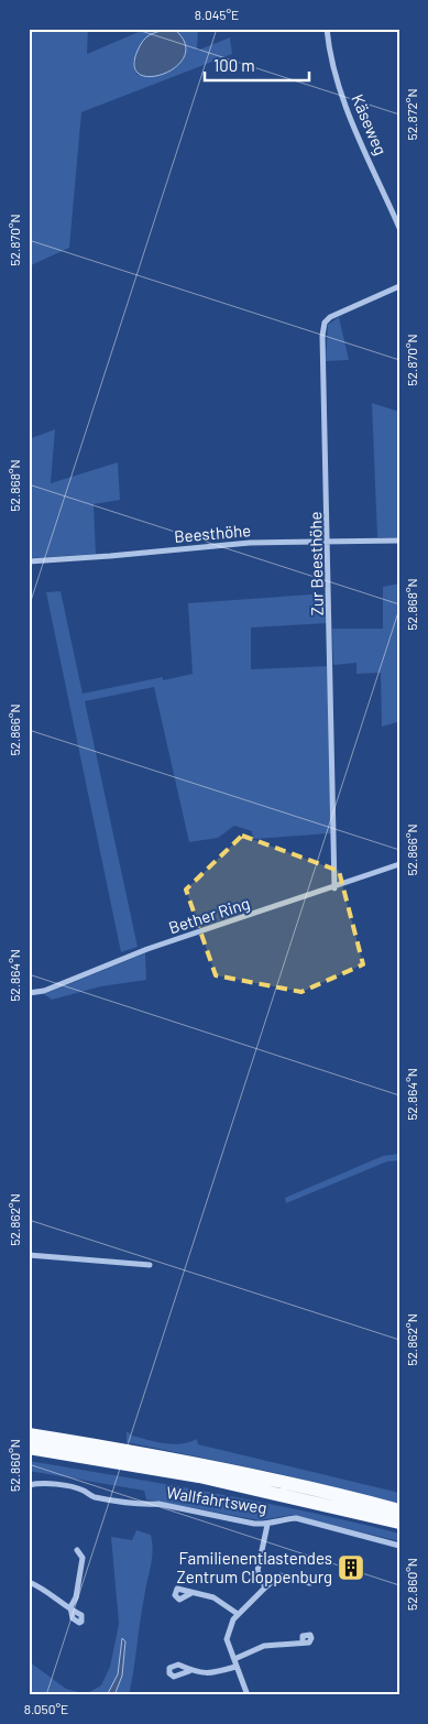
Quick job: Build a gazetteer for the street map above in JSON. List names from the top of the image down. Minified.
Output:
{"streets":{"street":["Käseweg","Beesthöhe","Zur Beesthöhe","Bether Ring","Wallfahrtsweg"]},"crossings":[["Beesthöhe","Zur Beesthöhe"],["Zur Beesthöhe","Bether Ring"]],"places":{"building":["Familienentlastendes Zentrum Cloppenburg"]},"scale_bar":"100 m","coordinates":["8.045°E","52.872°N","52.870°N","52.868°N","52.866°N","52.864°N","52.862°N","52.860°N","8.050°E"]}
